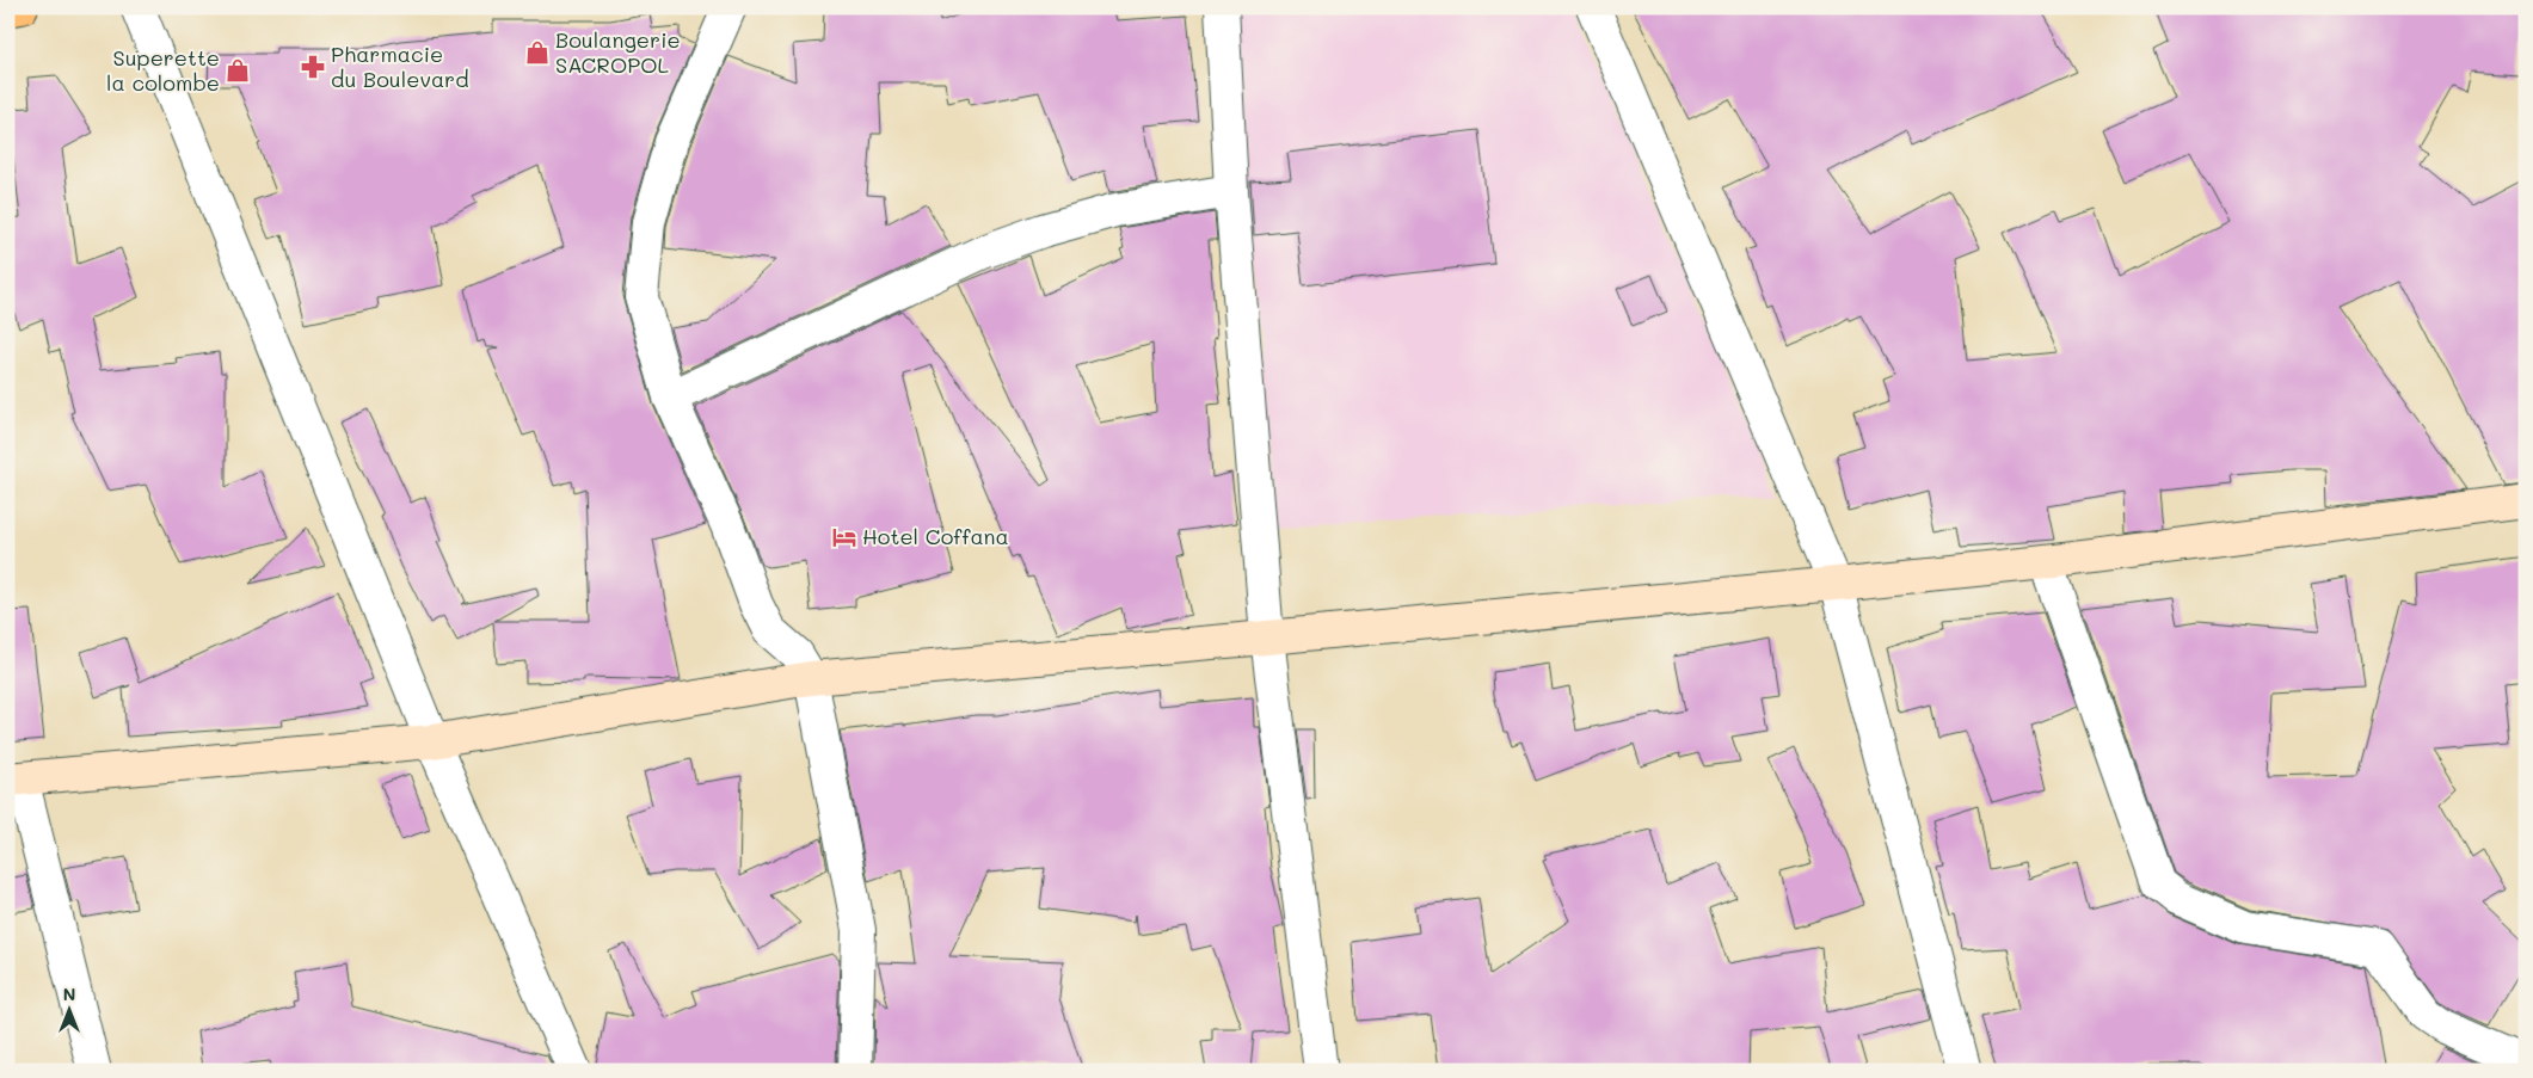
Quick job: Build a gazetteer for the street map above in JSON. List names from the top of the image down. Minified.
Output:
{"places":{"shop":["Boulangerie SACROPOL","Superette la colombe"],"pharmacy":["Pharmacie du Boulevard"],"hotel":["Hotel Coffana"]},"north":"top"}
